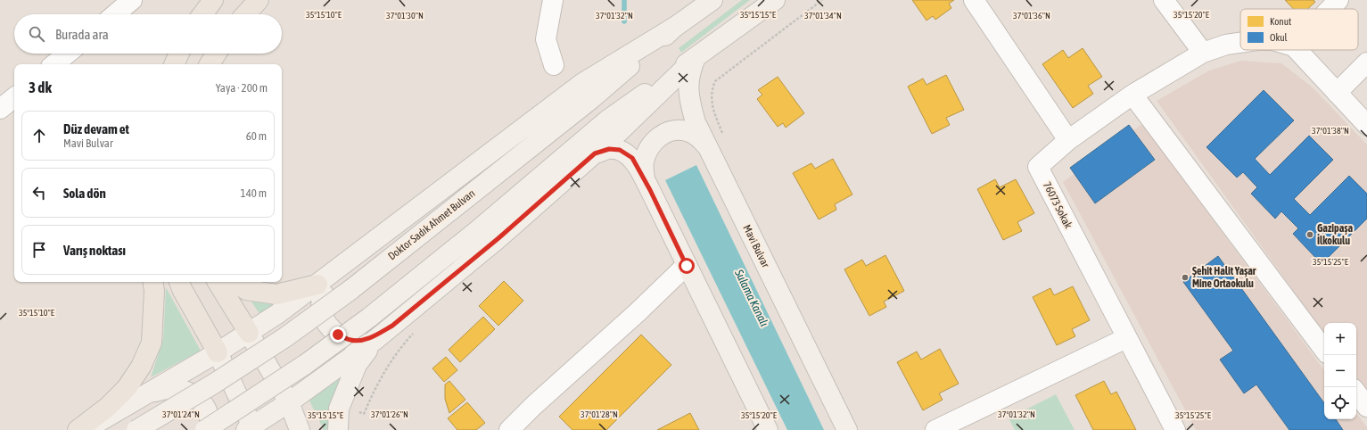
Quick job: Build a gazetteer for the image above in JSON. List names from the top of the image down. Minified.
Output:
{"streets":{"main road":["Doktor Sadık Ahmet Bulvarı","Mavi Bulvar"],"street":["76073 Sokak"]},"water":["Sulama Kanalı"],"places":["Gazipaşa İlkokulu","Şehit Halit Yaşar Mine Ortaokulu"],"legend":["Konut","Okul"],"page":{"search":"Burada ara","heading":["3 dk","Yaya · 200 m"],"list":[["Düz devam et","Mavi Bulvar","60 m"],["Sola dön","140 m"],"Varış noktası"],"map_buttons":["+","−"]},"coordinates":["35°15'10\"E","35°15'15\"E","35°15'20\"E","37°01'30\"N","37°01'32\"N","37°01'34\"N","37°01'36\"N","37°01'38\"N","35°15'25\"E","37°01'24\"N","37°01'26\"N","37°01'28\"N"]}
